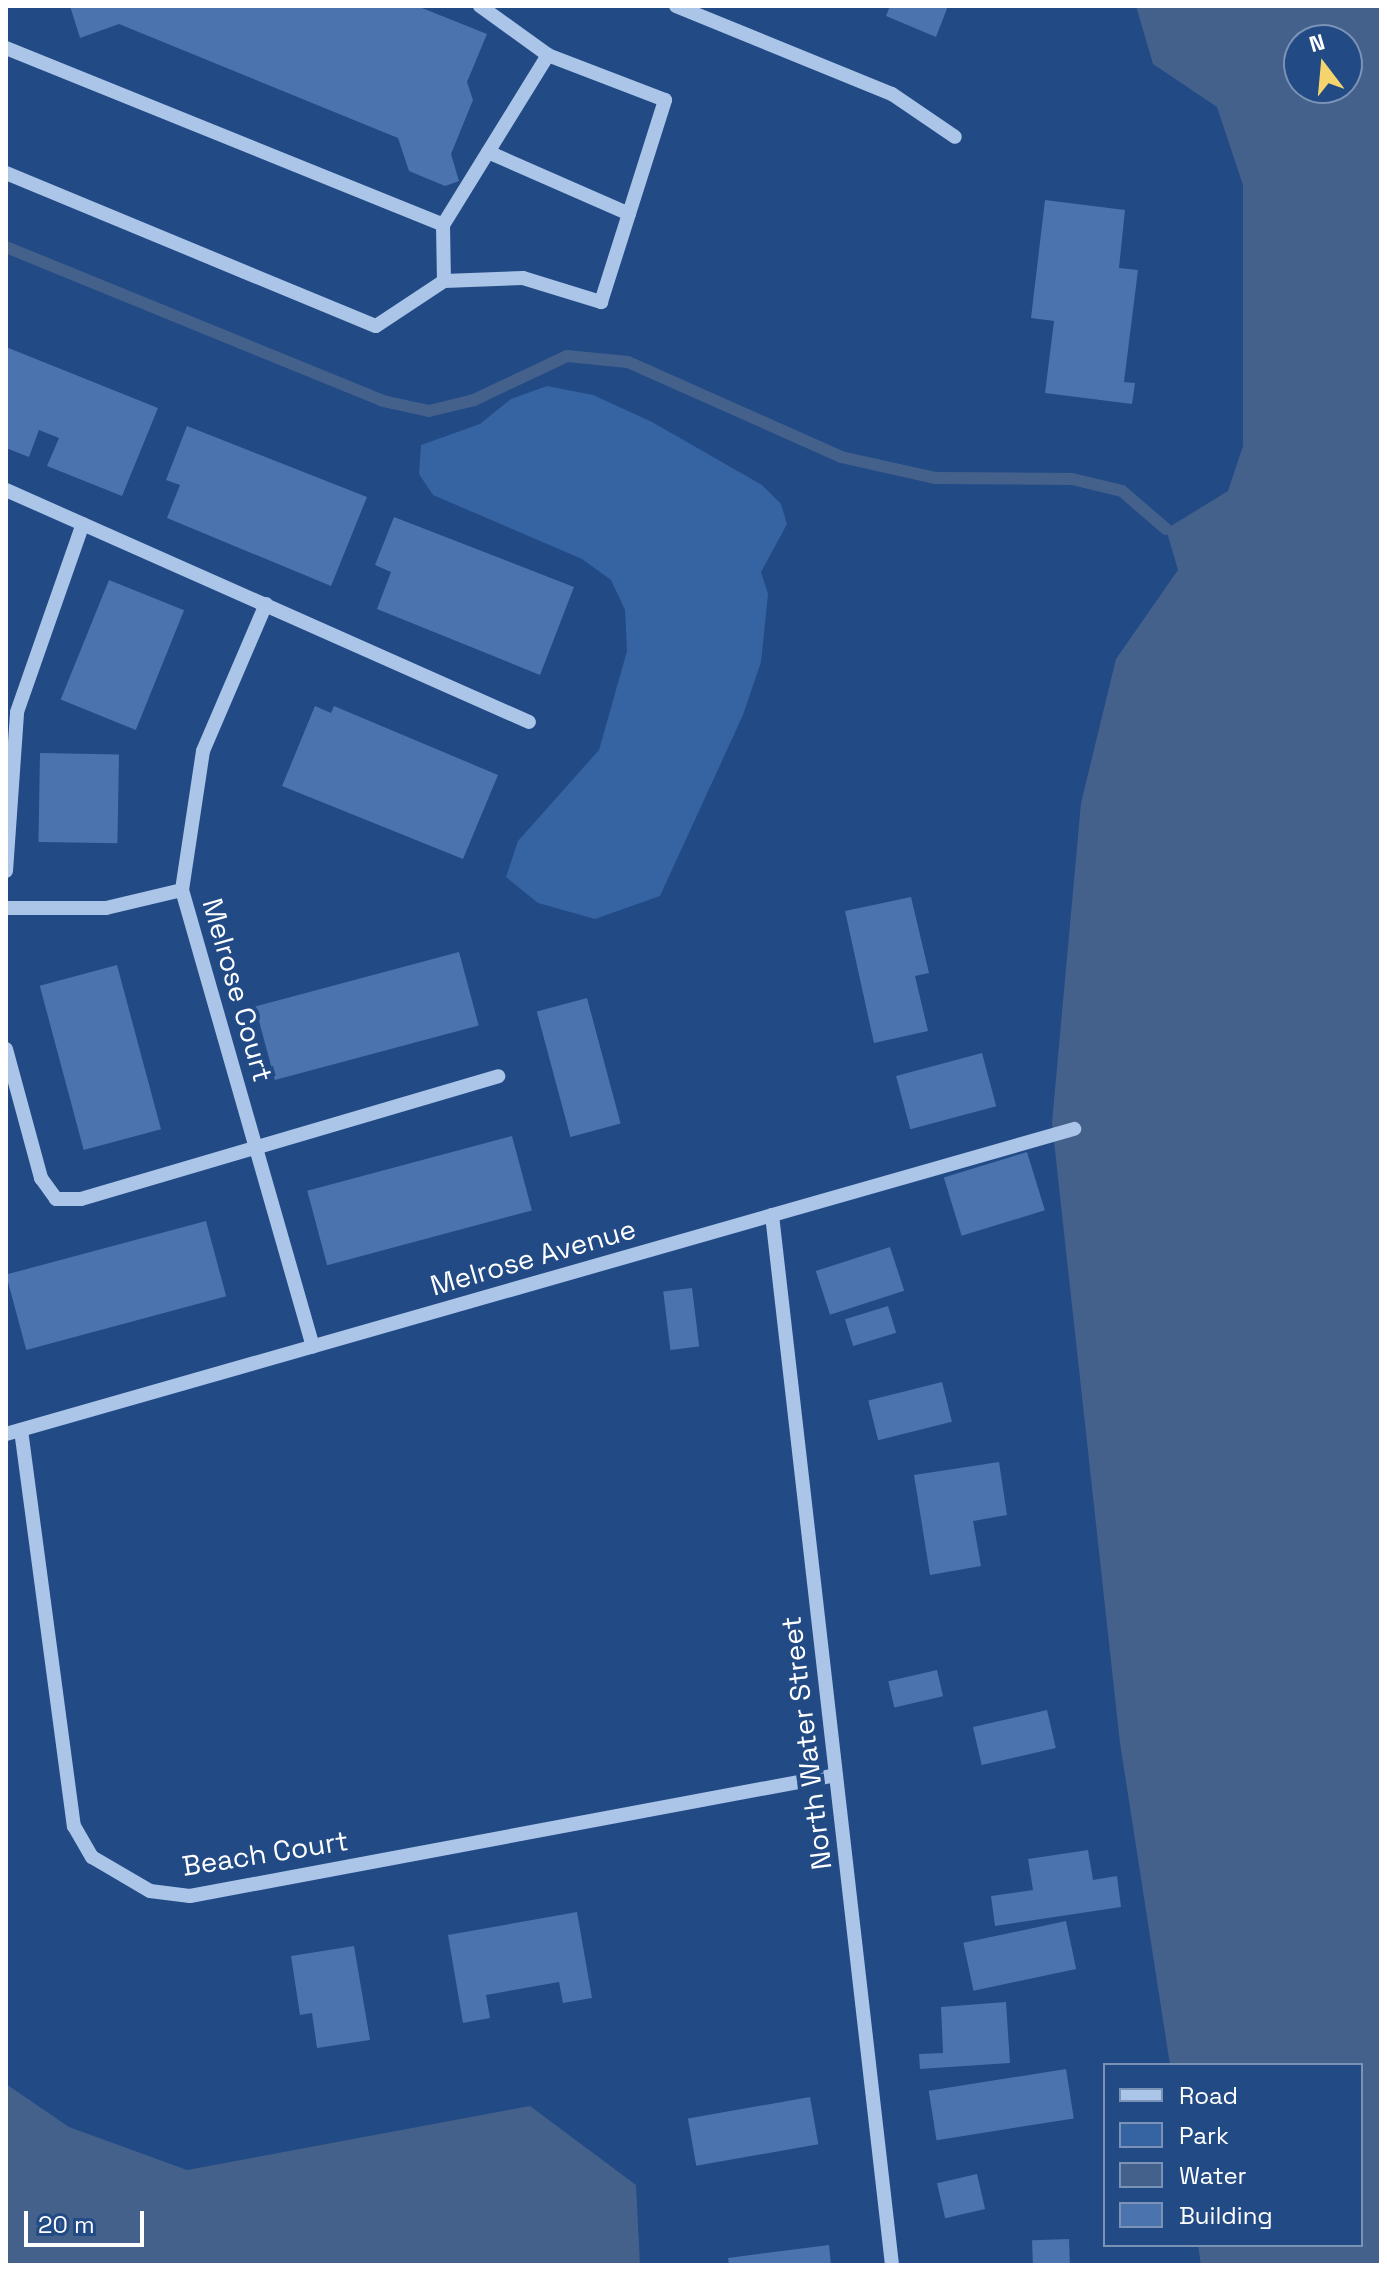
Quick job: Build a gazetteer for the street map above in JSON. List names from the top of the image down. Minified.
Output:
{"streets":{"street":["Melrose Court","Melrose Avenue","North Water Street","Beach Court"]},"crossings":[["Melrose Court","Melrose Avenue"],["Melrose Avenue","North Water Street"],["Melrose Avenue","Beach Court"],["North Water Street","Beach Court"]],"legend":["Road","Park","Water","Building"],"scale_bar":"20 m","north":"top"}
